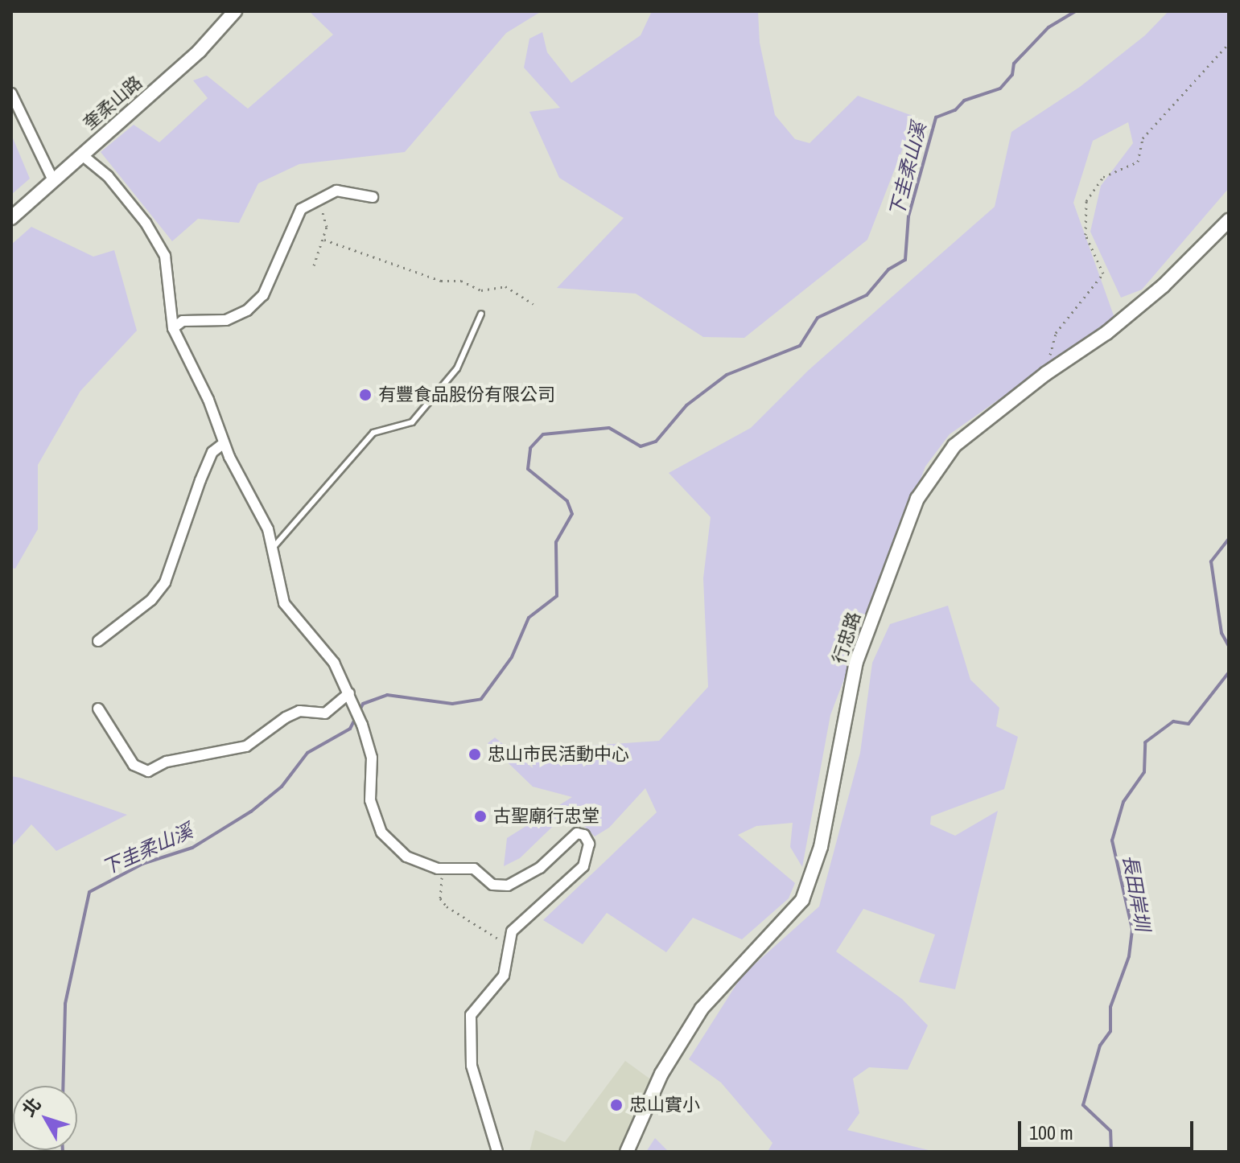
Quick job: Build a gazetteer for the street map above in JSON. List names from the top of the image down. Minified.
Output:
{"streets":{"street":["奎柔山路","行忠路"]},"water":["下圭柔山溪","長田岸圳"],"places":["有豐食品股份有限公司","忠山市民活動中心","古聖廟行忠堂","忠山實小"],"scale_bar":"100 m","north":"top left"}
